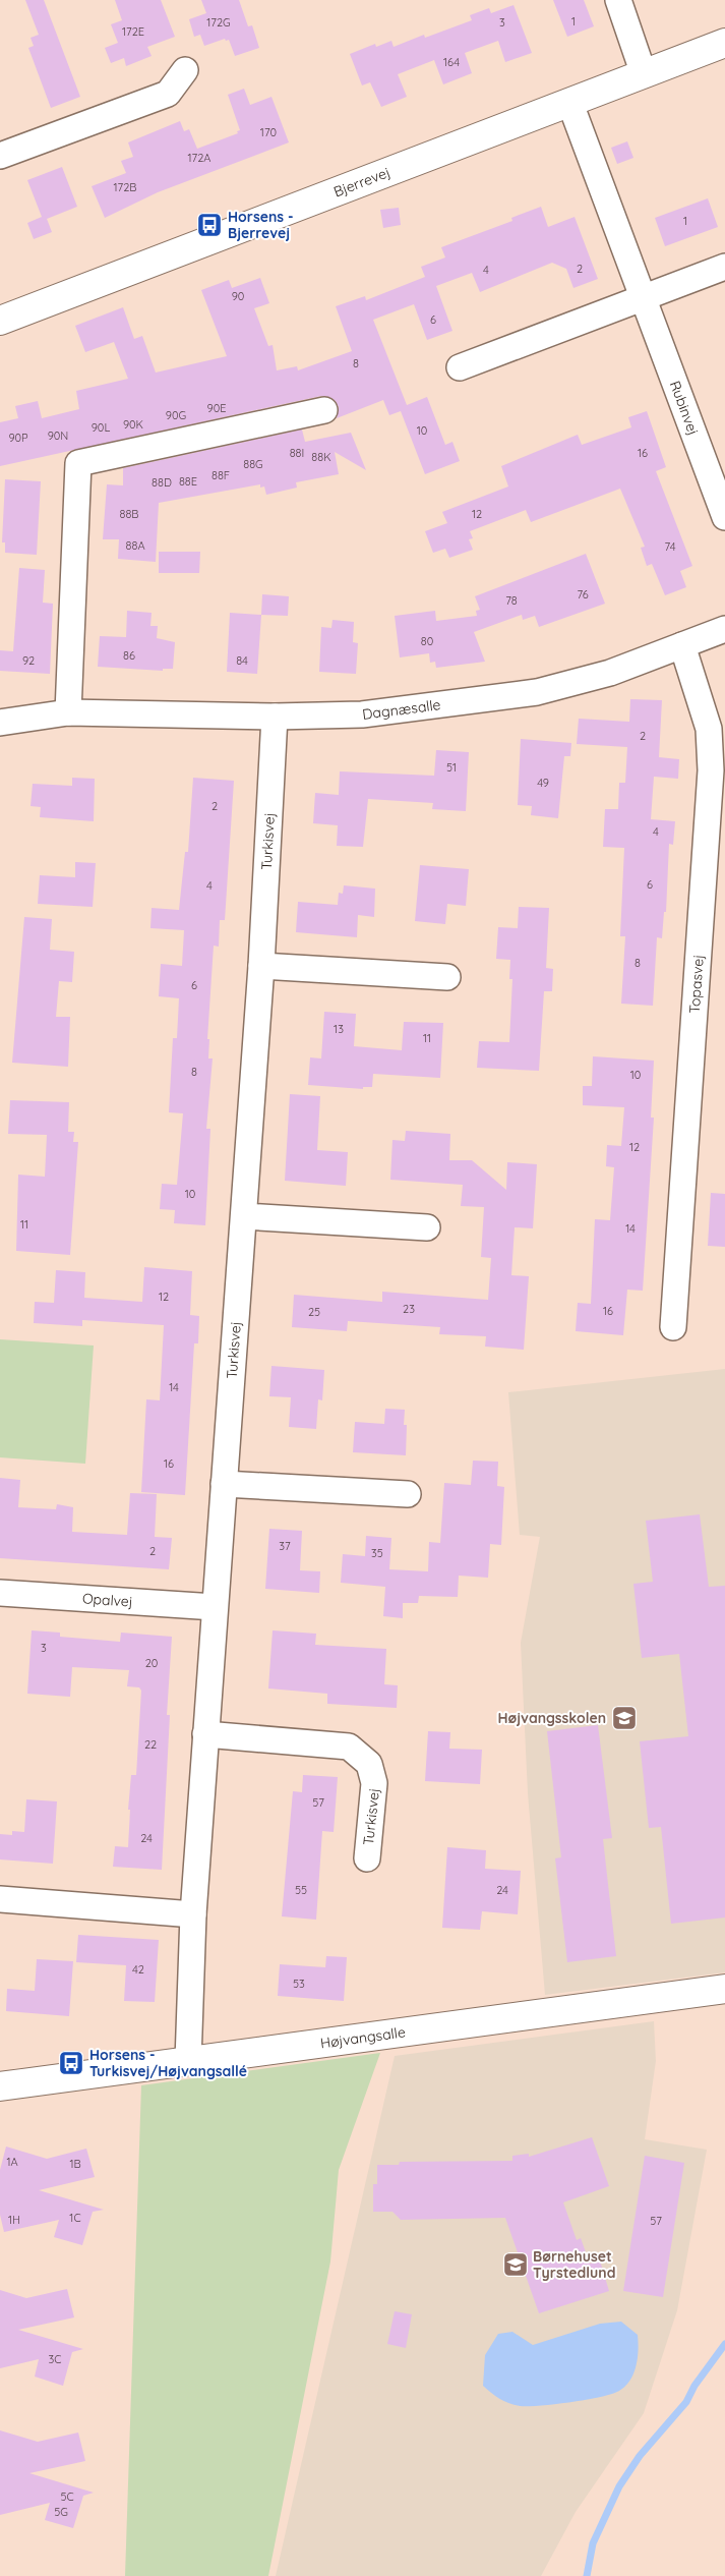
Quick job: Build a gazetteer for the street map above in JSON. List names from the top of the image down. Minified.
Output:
{"streets":{"street":["Bjerrevej","Rubinvej","Dagnæsalle","Turkisvej","Topasvej","Opalvej","Højvangsalle"]},"crossings":[["Bjerrevej","Rubinvej"],["Dagnæsalle","Turkisvej"],["Dagnæsalle","Topasvej"],["Turkisvej","Opalvej"],["Turkisvej","Højvangsalle"]],"places":{"bus stop":["Horsens - Bjerrevej","Horsens - Turkisvej/Højvangsallé"],"school or university":["Højvangsskolen","Børnehuset Tyrstedlund"]},"house_numbers":["1","172G","3","172E","164","170","172A","172B","1","2","4","90","6","8","90E","90G","90K","90L","10","90N","90P","88I","16","88K","88G","88F","88E","88D","88B","12","88A","74","76","78","80","86","92","84","2","51","49","2","4","6","4","8","6","13","11","8","10","12","10","11","14","12","23","16","25","14","16","37","2","35","3","20","22","57","24","55","24","42","53","1A","1B","1C","1H","57","3C","5C","5G"]}
